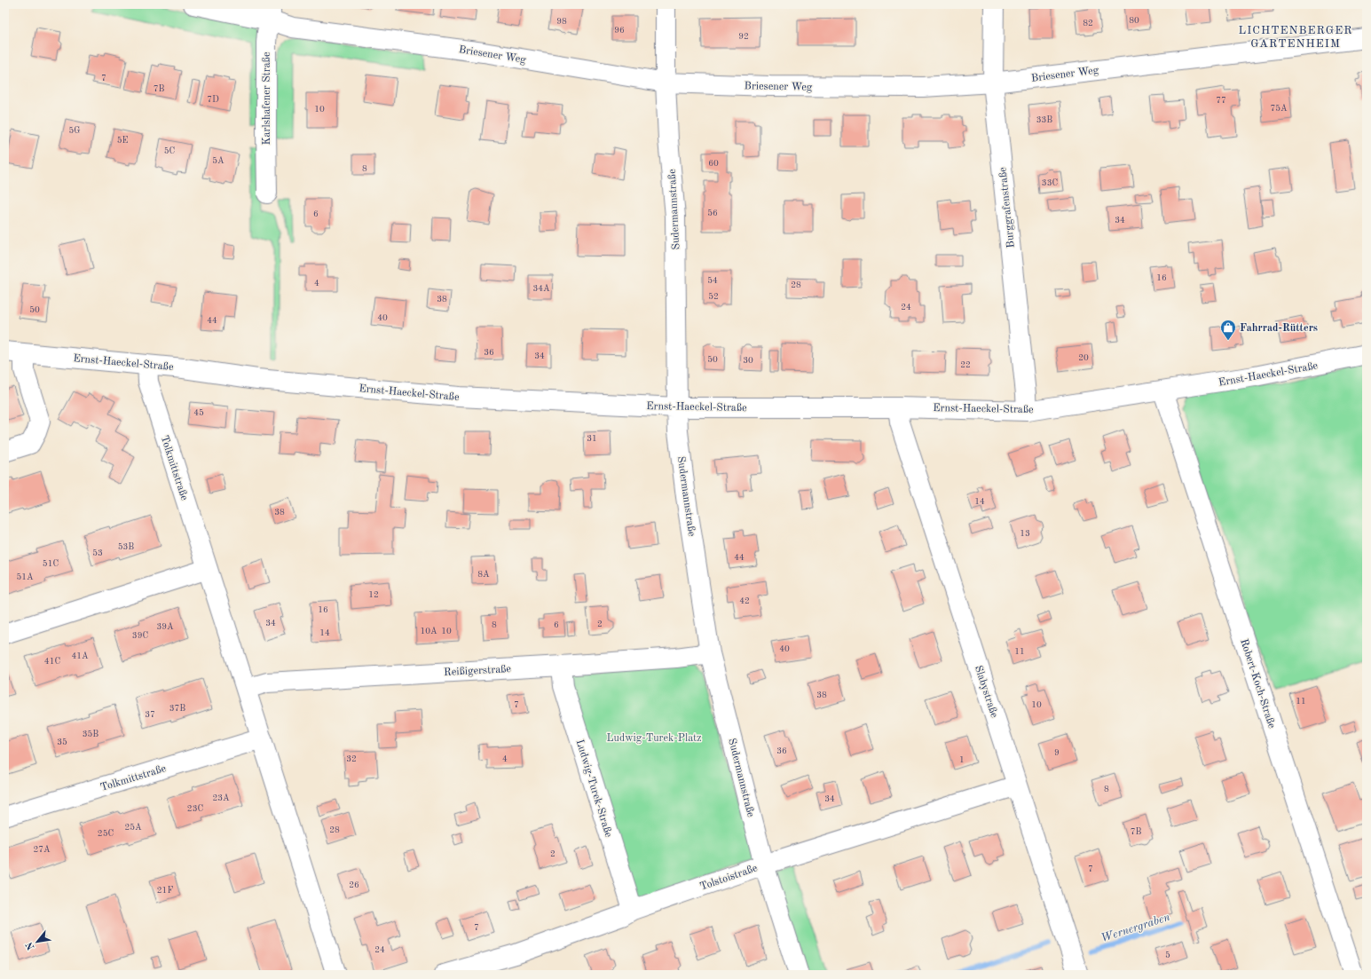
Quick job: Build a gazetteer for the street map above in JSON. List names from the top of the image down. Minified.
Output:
{"streets":{"street":["Briesener Weg","Karlshafener Straße","Burggrafenstraße","Sudermannstraße","Ernst-Haeckel-Straße","Tolkmittstraße","Reißigerstraße","Robert-Koch-Straße","Slabystraße","Ludwig-Turek-Straße","Tolstoistraße"]},"crossings":[["Briesener Weg","Karlshafener Straße"],["Briesener Weg","Burggrafenstraße"],["Briesener Weg","Sudermannstraße"],["Burggrafenstraße","Ernst-Haeckel-Straße"],["Sudermannstraße","Ernst-Haeckel-Straße"],["Sudermannstraße","Reißigerstraße"],["Sudermannstraße","Tolstoistraße"],["Ernst-Haeckel-Straße","Tolkmittstraße"],["Ernst-Haeckel-Straße","Robert-Koch-Straße"],["Ernst-Haeckel-Straße","Slabystraße"],["Tolkmittstraße","Reißigerstraße"],["Reißigerstraße","Ludwig-Turek-Straße"],["Slabystraße","Tolstoistraße"],["Ludwig-Turek-Straße","Tolstoistraße"]],"districts":["LICHTENBERGER GARTENHEIM"],"water":["Wernergraben"],"parks":["Ludwig-Turek-Platz"],"places":{"shop":["Fahrrad-Rütters"]},"house_numbers":["80","98","82","96","92","7","7B","7D","77","75A","10","33B","5G","5E","5C","5A","60","8","33C","56","6","34","16","54","4","28","34A","52","38","24","50","40","44","36","34","20","50","30","22","45","31","14","38","13","53B","53","44","51C","8A","51A","12","42","16","34","2","8","6","39A","10A","10","14","39C","40","11","41A","41C","38","11","7","10","37B","37","35B","35","36","9","32","4","1","8","23A","34","23C","25A","28","7B","25C","27A","2","7","26","21F","7","24","5"],"north":"bottom left"}
